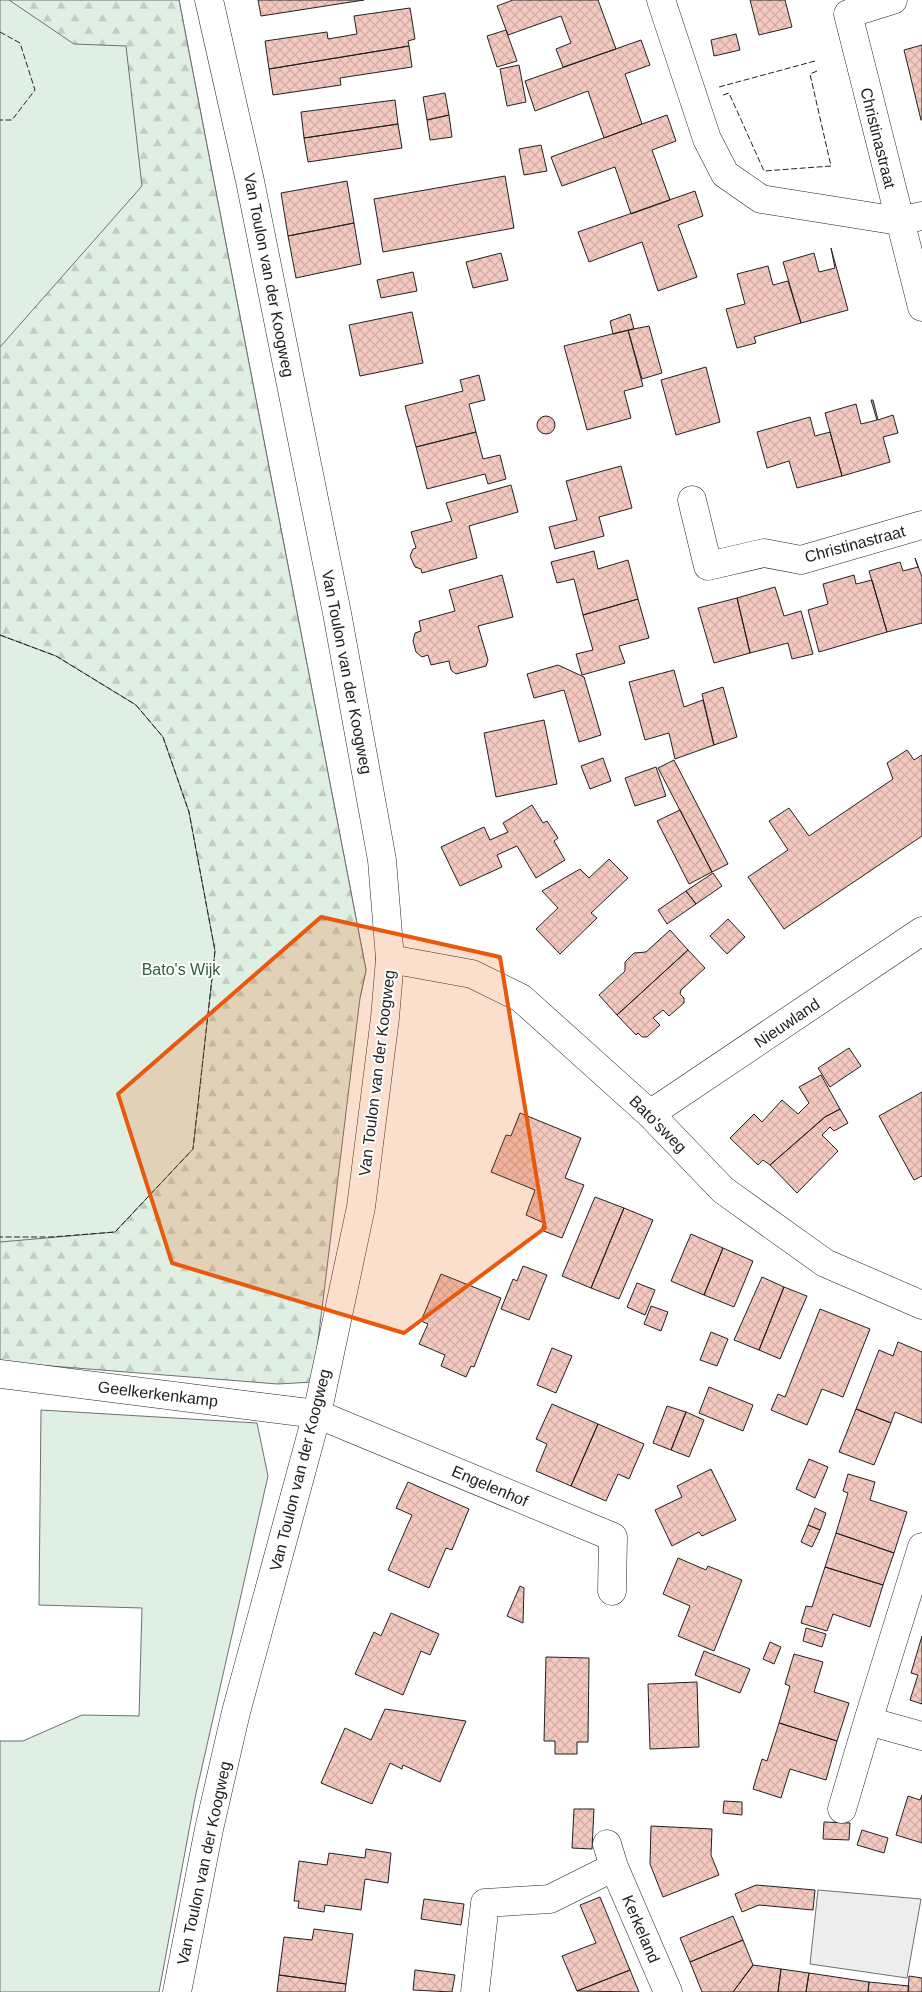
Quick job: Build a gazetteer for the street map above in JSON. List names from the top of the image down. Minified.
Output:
{"streets":{"street":["Christinastraat","Van Toulon van der Koogweg","Nieuwland","Bato'sweg","Geelkerkenkamp","Engelenhof","Kerkeland"]},"crossings":[["Van Toulon van der Koogweg","Bato'sweg"],["Van Toulon van der Koogweg","Geelkerkenkamp"],["Van Toulon van der Koogweg","Engelenhof"],["Nieuwland","Bato'sweg"],["Geelkerkenkamp","Engelenhof"]],"parks":["Bato's Wijk"]}
